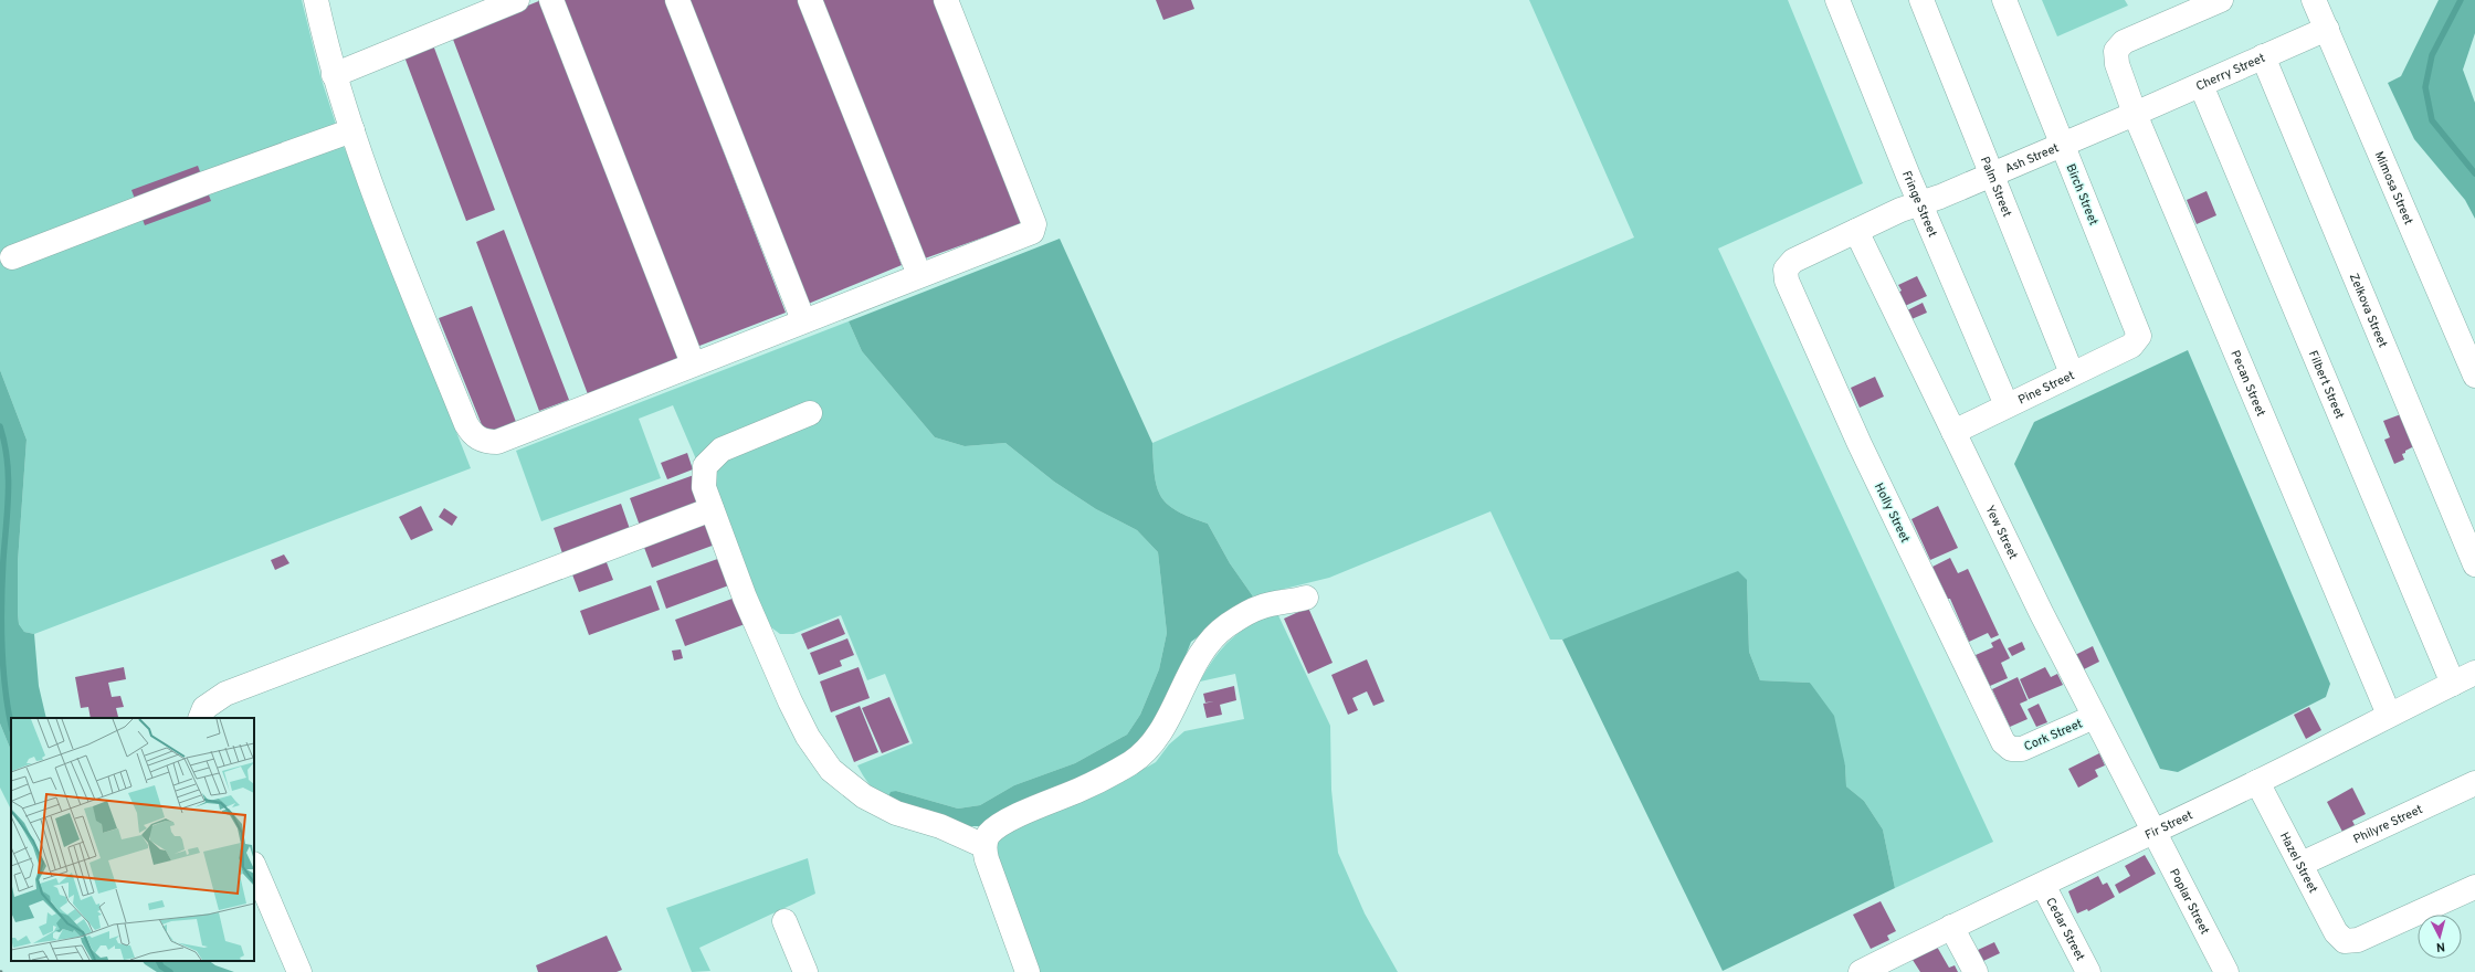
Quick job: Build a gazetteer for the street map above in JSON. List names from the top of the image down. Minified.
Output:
{"streets":{"street":["Cherry Street","Ash Street","Palm Street","Mimosa Street","Birch Street","Fringe Street","Zelkova Street","Pecan Street","Filbert Street","Pine Street","Holly Street","Yew Street","Cork Street","Fir Street","Philyre Street","Hazel Street","Poplar Street","Cedar Street"]},"crossings":[["Cherry Street","Ash Street"],["Cherry Street","Mimosa Street"],["Cherry Street","Zelkova Street"],["Cherry Street","Pecan Street"],["Cherry Street","Filbert Street"],["Ash Street","Palm Street"],["Ash Street","Birch Street"],["Ash Street","Fringe Street"],["Ash Street","Pecan Street"],["Ash Street","Holly Street"],["Ash Street","Yew Street"],["Palm Street","Pine Street"],["Birch Street","Pine Street"],["Fringe Street","Pine Street"],["Pecan Street","Fir Street"],["Filbert Street","Fir Street"],["Pine Street","Yew Street"],["Holly Street","Cork Street"],["Yew Street","Cork Street"],["Yew Street","Fir Street"],["Yew Street","Poplar Street"],["Fir Street","Hazel Street"],["Fir Street","Poplar Street"],["Fir Street","Cedar Street"],["Philyre Street","Hazel Street"]],"north":"bottom"}
